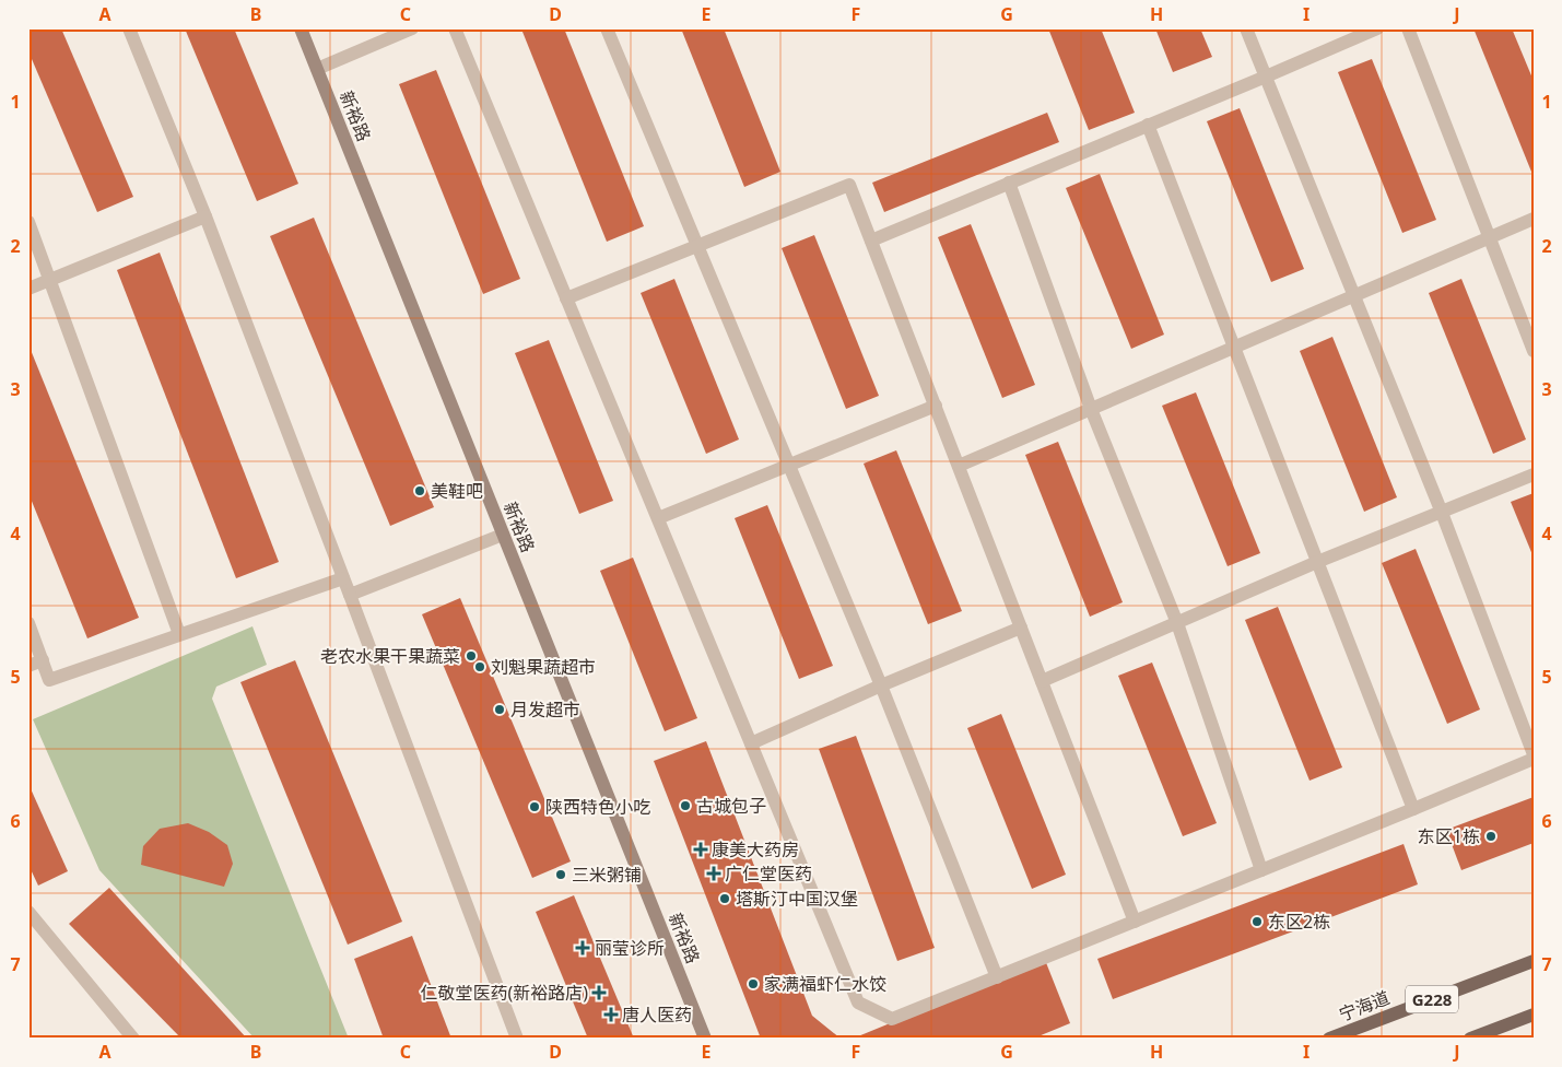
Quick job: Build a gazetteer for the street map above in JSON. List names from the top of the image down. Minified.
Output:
{"streets":{"main road":["G228","宁海道"],"street":["新裕路"]},"places":{"other":["美鞋吧","老农水果干果蔬菜","刘魁果蔬超市","月发超市","古城包子","陕西特色小吃","东区1栋","三米粥铺","塔斯汀中国汉堡","东区2栋","家满福虾仁水饺"],"health":["康美大药房","广仁堂医药","丽莹诊所","仁敬堂医药(新裕路店)","唐人医药"]},"grid":{"columns":["A","B","C","D","E","F","G","H","I","J"],"rows":["1","2","3","4","5","6","7"]}}
